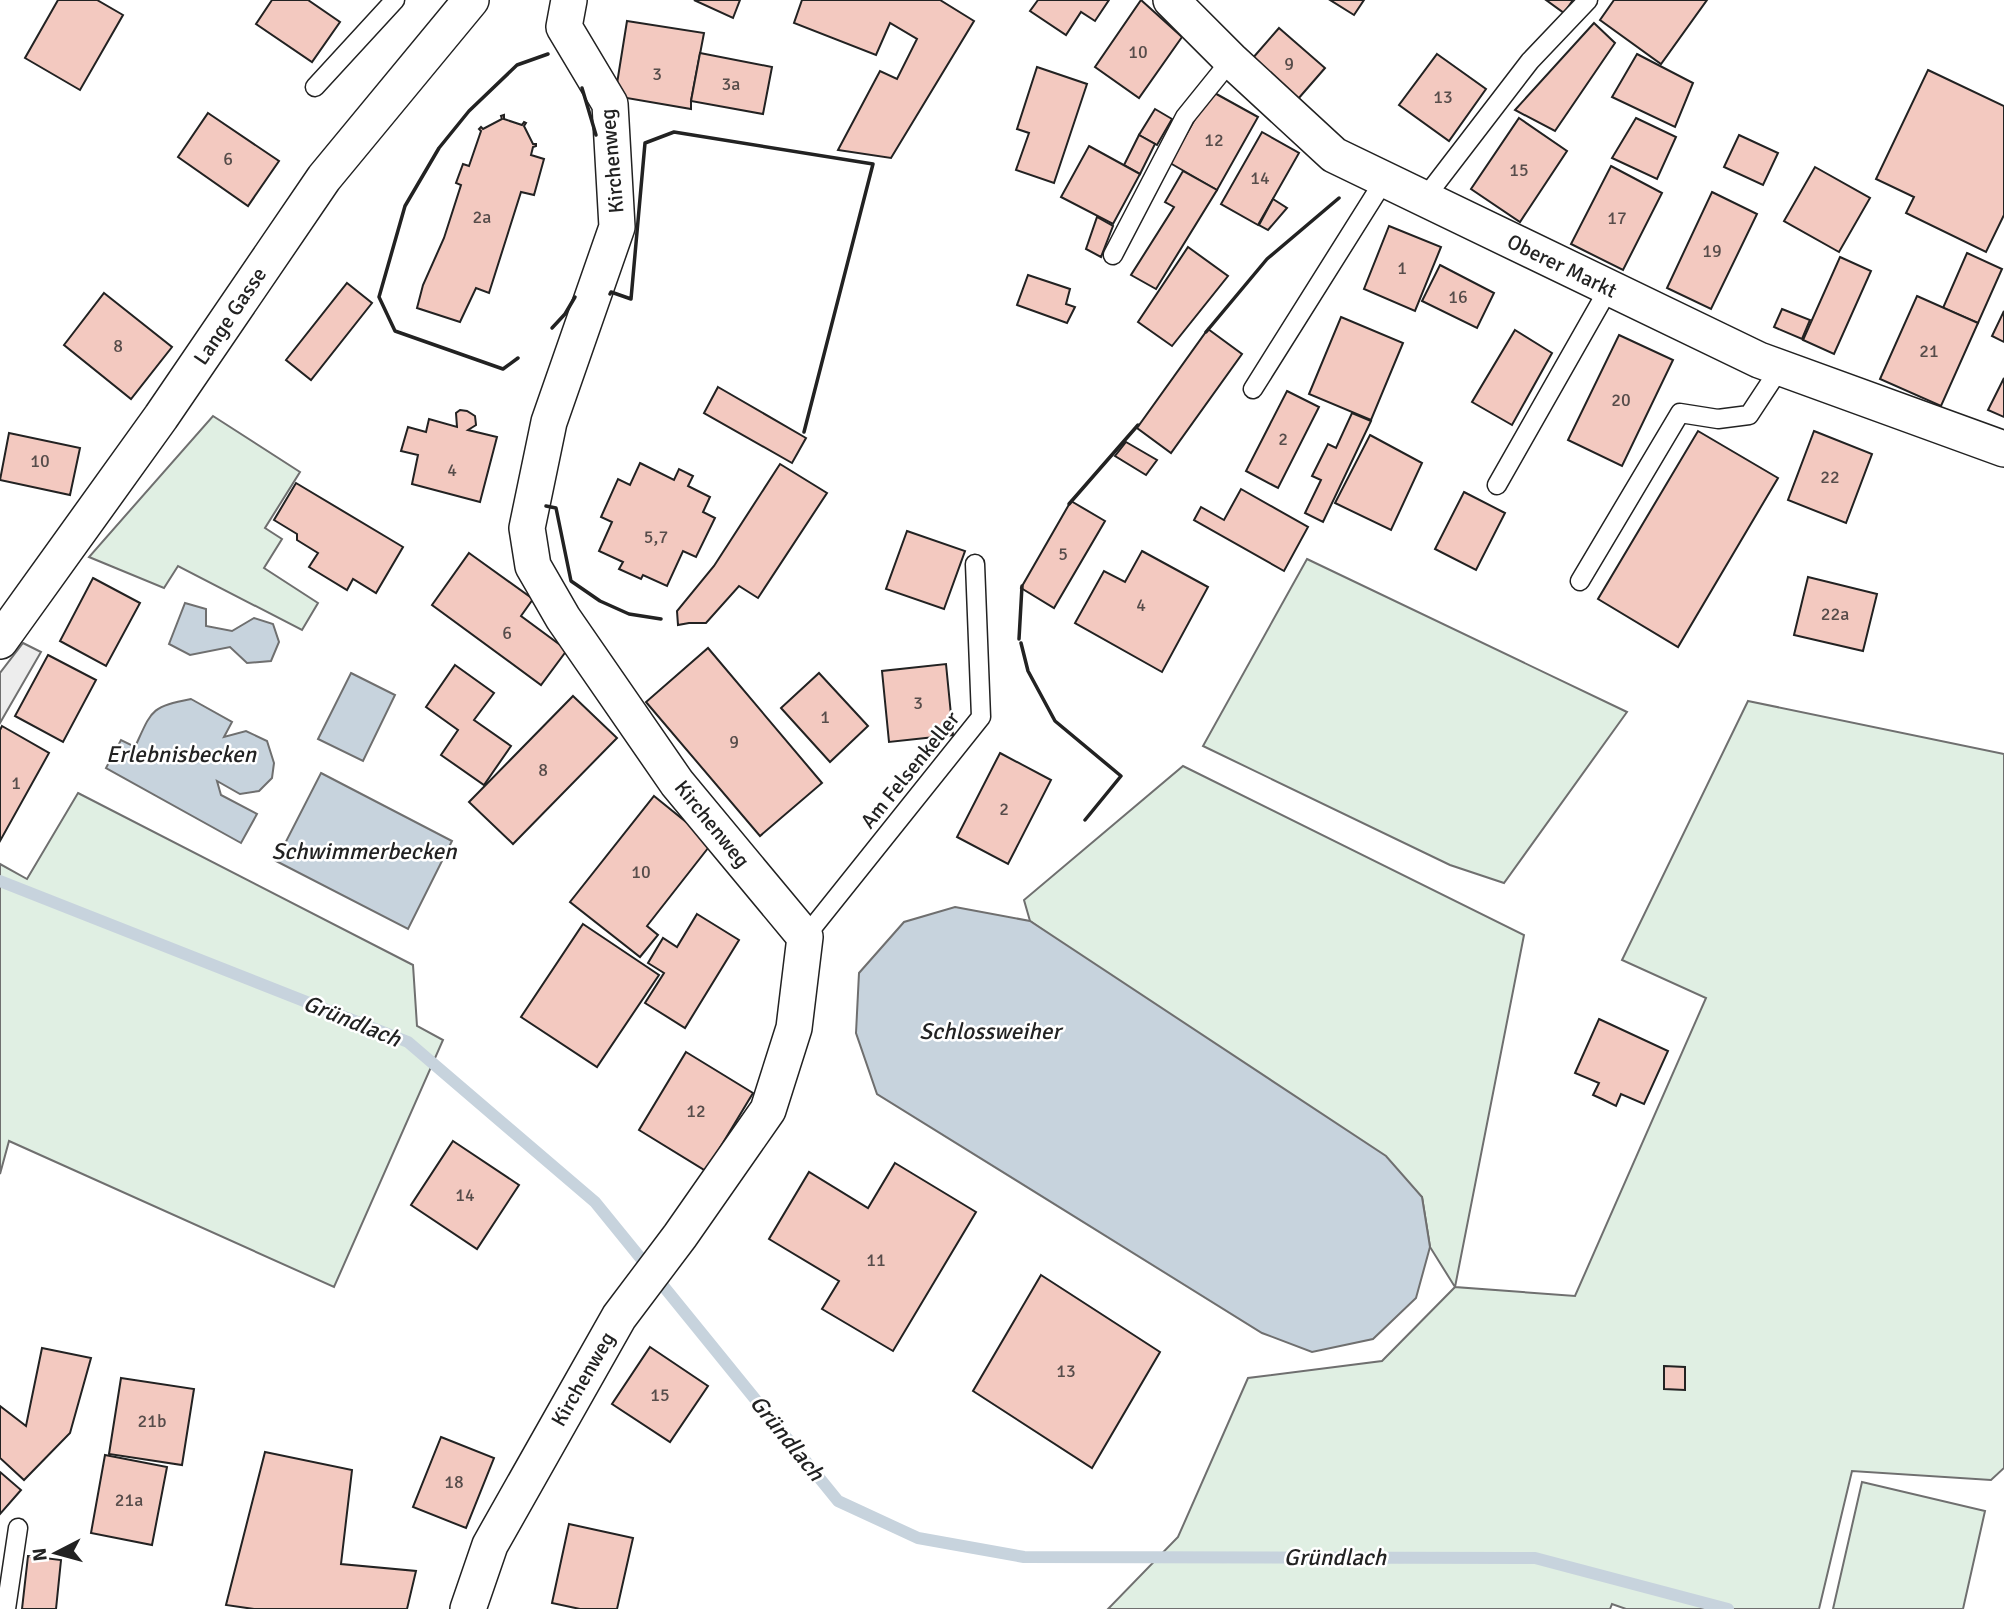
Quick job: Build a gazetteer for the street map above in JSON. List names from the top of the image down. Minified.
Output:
{"streets":{"street":["Kirchenweg","Oberer Markt","Lange Gasse"],"lane":["Am Felsenkeller"]},"crossings":[["Kirchenweg","Am Felsenkeller"]],"water":["Erlebnisbecken","Schwimmerbecken","Gründlach","Schlossweiher"],"house_numbers":["10","9","3","3a","13","12","6","15","14","2a","17","19","1","16","8","21","20","2","10","4","22","5,7","5","4","22a","6","3","1","9","8","1","2","10","12","14","11","13","15","21b","18","21a"],"north":"left"}
